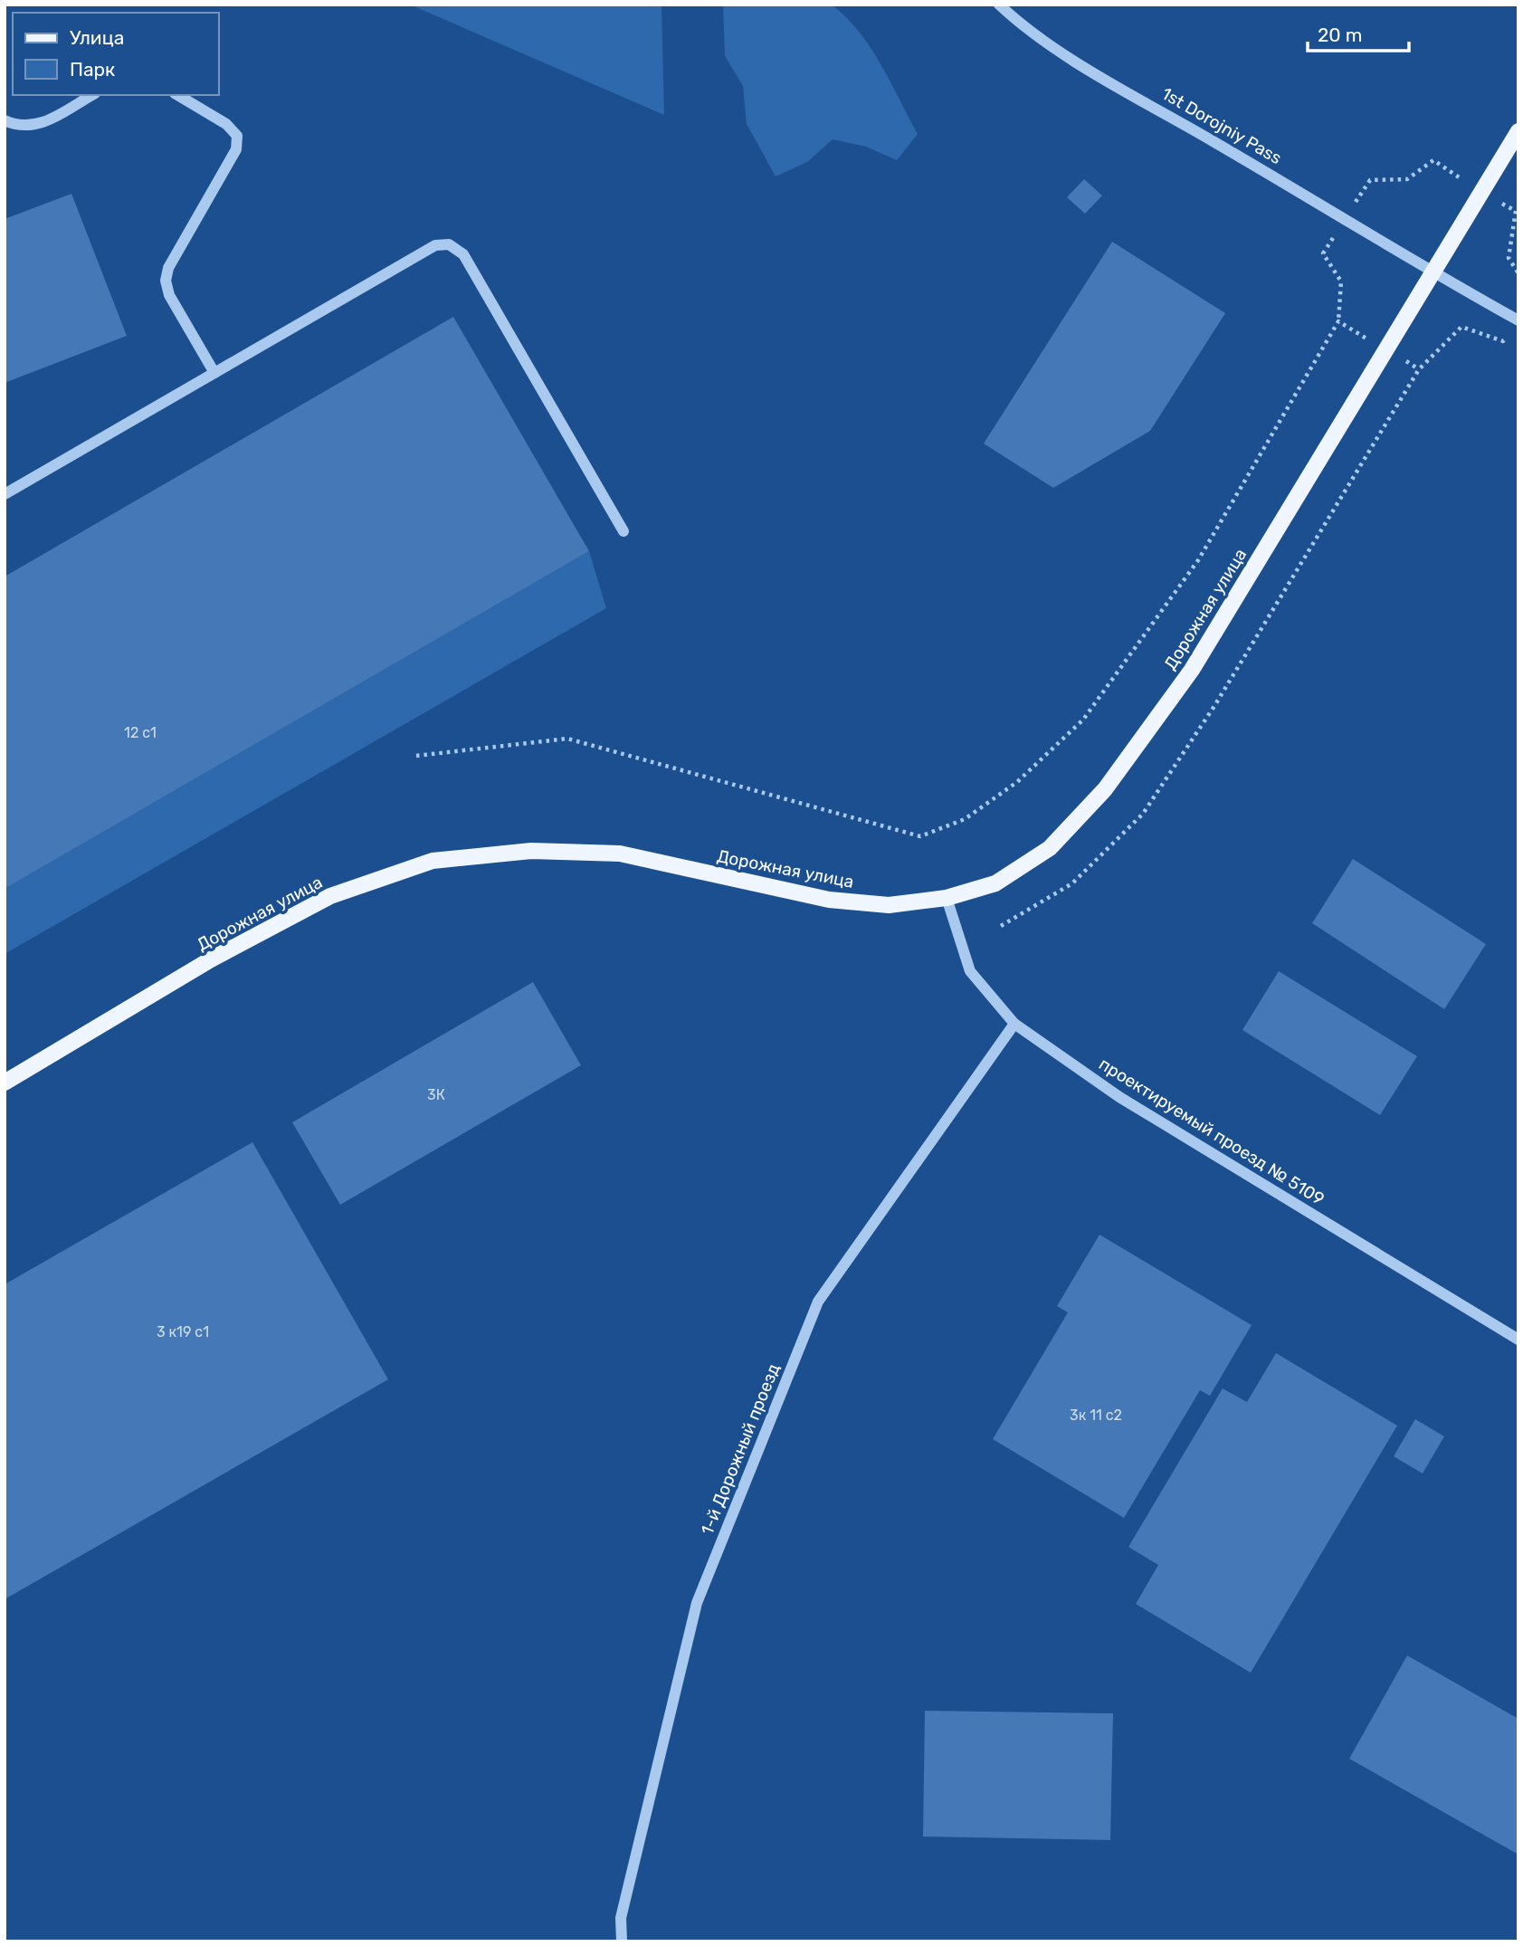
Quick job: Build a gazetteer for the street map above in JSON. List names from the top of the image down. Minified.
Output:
{"streets":{"main road":["Дорожная улица"],"street":["1st Dorojniy Pass","проектируемый проезд № 5109","1-й Дорожный проезд"]},"crossings":[["1st Dorojniy Pass","Дорожная улица"],["Дорожная улица","проектируемый проезд № 5109"],["проектируемый проезд № 5109","1-й Дорожный проезд"]],"house_numbers":["12 с1","3К","3 к19 с1","3к 11 с2"],"legend":["Улица","Парк"],"scale_bar":"20 m"}
